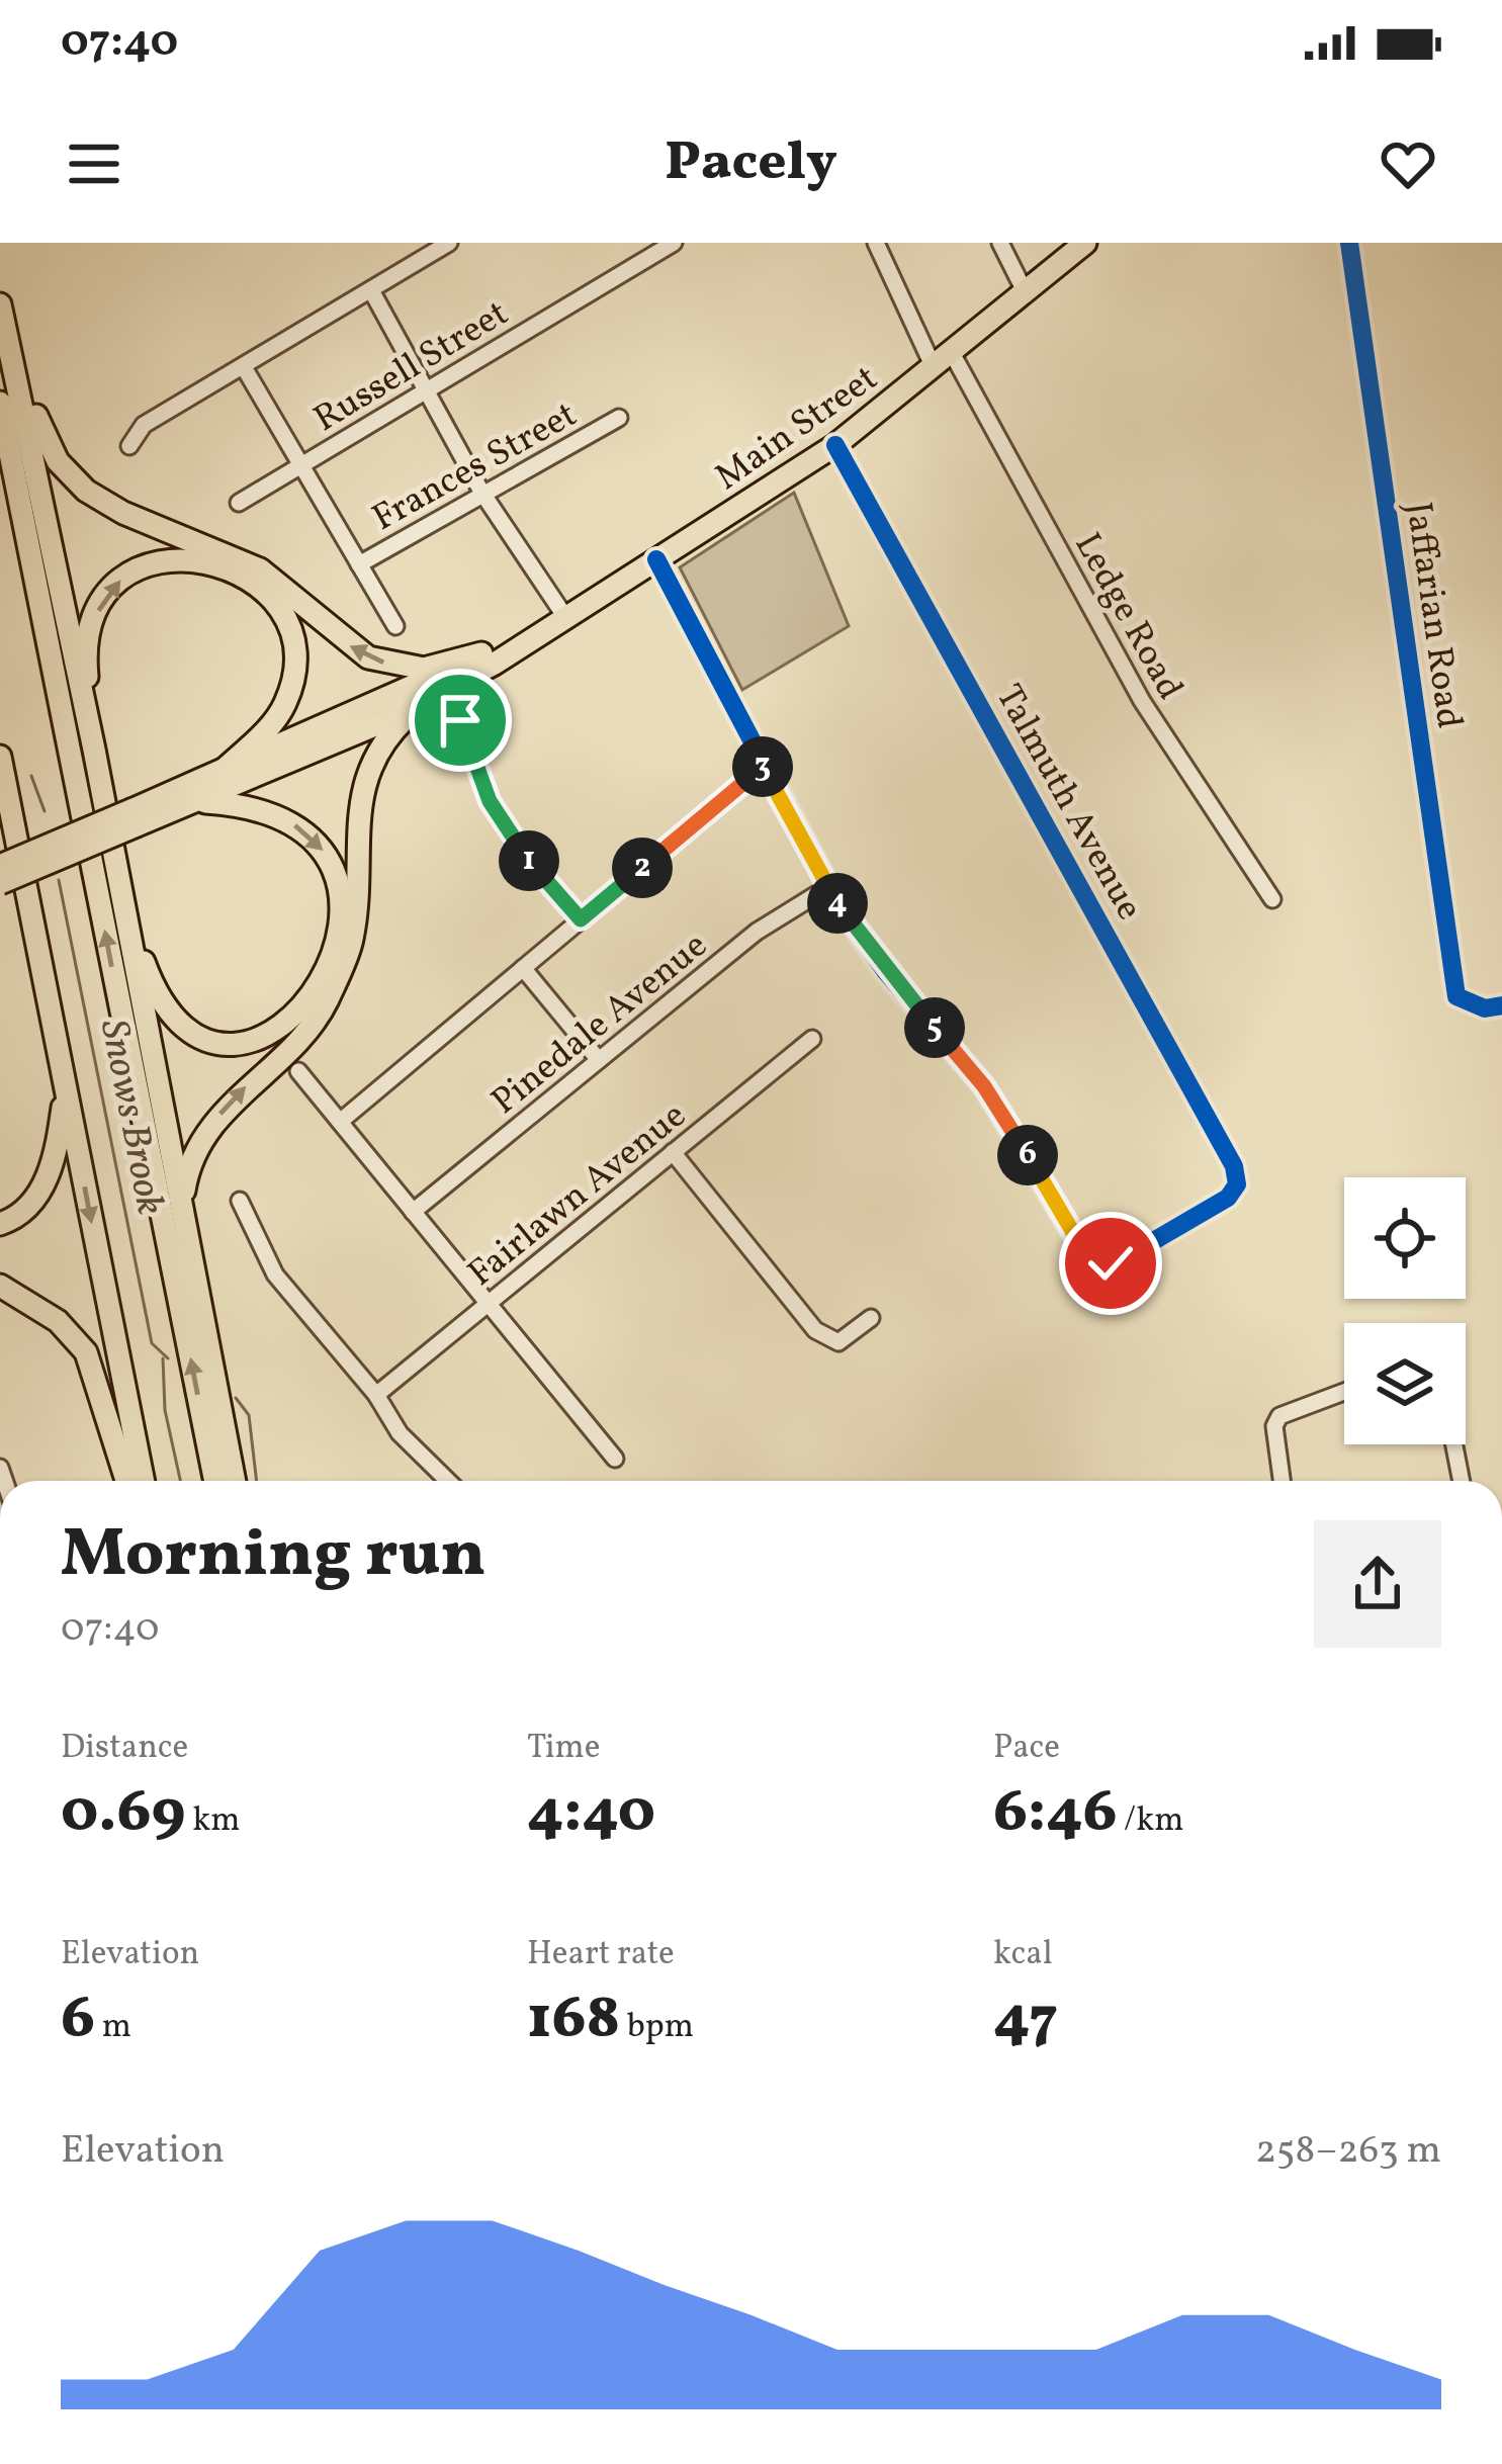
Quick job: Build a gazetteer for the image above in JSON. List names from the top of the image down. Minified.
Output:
{"streets":{"highway":["Main Street"],"street":["Russell Street","Frances Street","Ledge Road","Jaffarian Road","Talmuth Avenue","Pinedale Avenue","Fairlawn Avenue"]},"crossings":[["Main Street","Ledge Road"],["Main Street","Talmuth Avenue"],["Talmuth Avenue","Pinedale Avenue"]],"water":["Snows Brook"],"page":{"status":"07:40","header":"Pacely","pins":["3","1","2","4","5","6"],"heading":["Morning run","07:40"],"stats":[["Distance","0.69 km"],["Time","4:40"],["Pace","6:46 /km"],["Elevation","6 m"],["Heart rate","168 bpm"],["kcal","47"]],"chart":["Elevation","258–263 m"]}}
